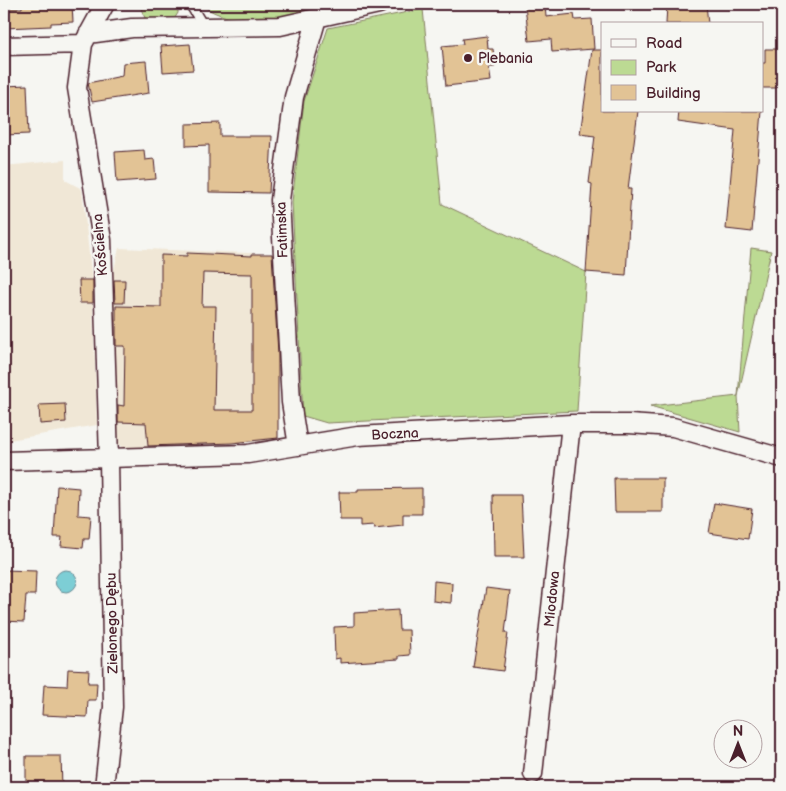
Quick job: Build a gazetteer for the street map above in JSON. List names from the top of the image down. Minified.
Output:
{"streets":{"street":["Fatimska","Kościelna","Boczna","Miodowa","Zielonego Dębu"]},"crossings":[["Fatimska","Boczna"],["Kościelna","Boczna"],["Kościelna","Zielonego Dębu"],["Boczna","Miodowa"],["Boczna","Zielonego Dębu"]],"places":["Plebania"],"legend":["Road","Park","Building"],"north":"top"}
